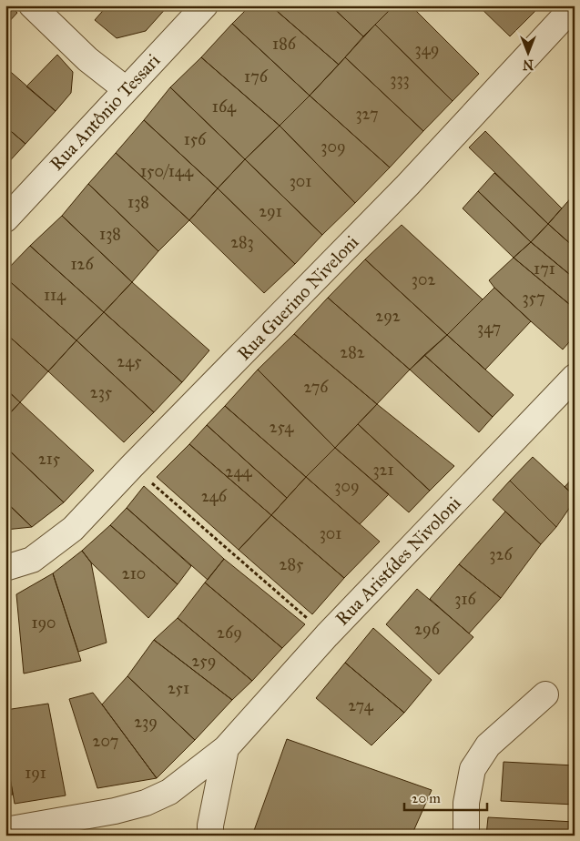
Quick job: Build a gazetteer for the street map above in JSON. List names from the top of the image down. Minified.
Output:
{"streets":{"street":["Rua Antônio Tessari","Rua Guerino Niveloni","Rua Aristídes Nivoloni"]},"house_numbers":["186","349","176","333","164","327","156","309","150/144","301","138","291","138","283","126","171","302","114","357","292","347","282","245","276","235","254","215","321","244","309","246","301","326","285","210","316","190","296","269","259","251","274","239","207","191"],"scale_bar":"20 m","north":"bottom"}
